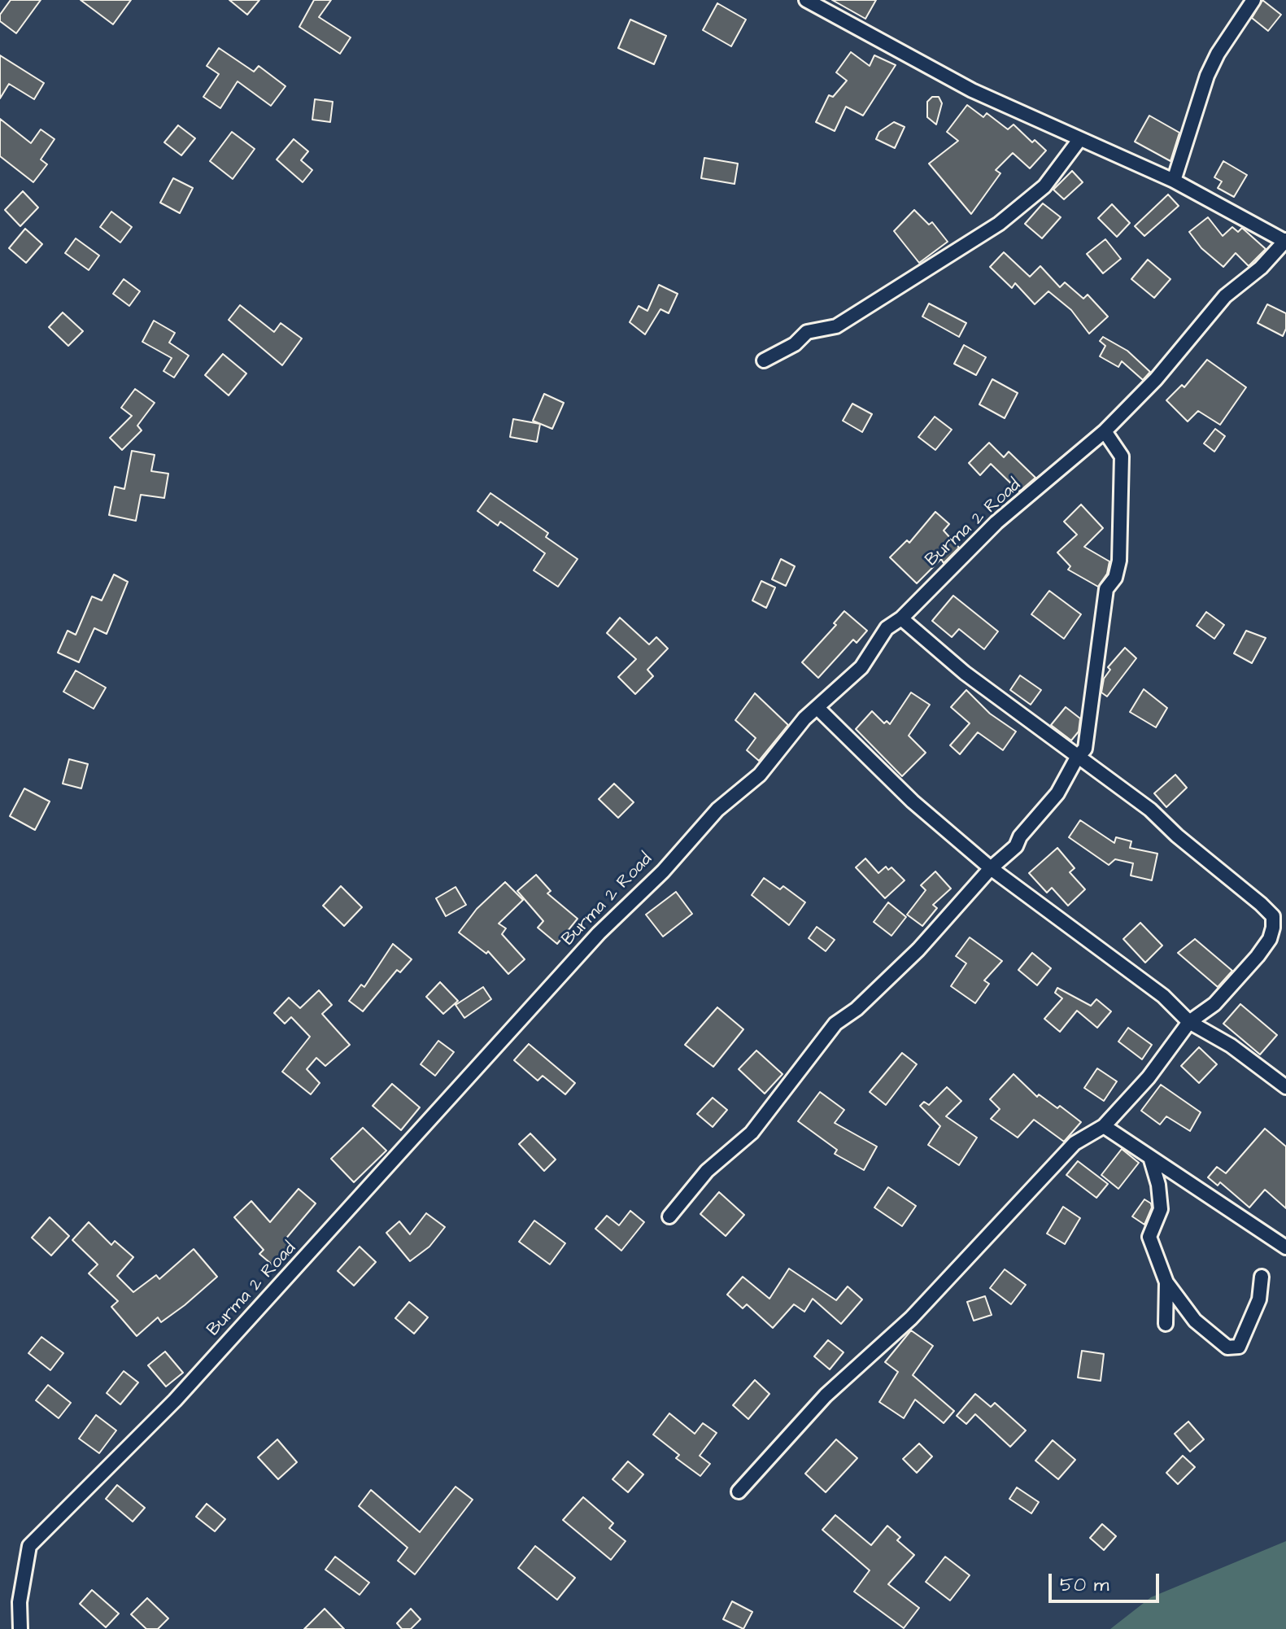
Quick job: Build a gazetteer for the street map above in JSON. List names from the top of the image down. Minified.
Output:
{"streets":{"street":["Burma 2 Road"]},"scale_bar":"50 m"}
